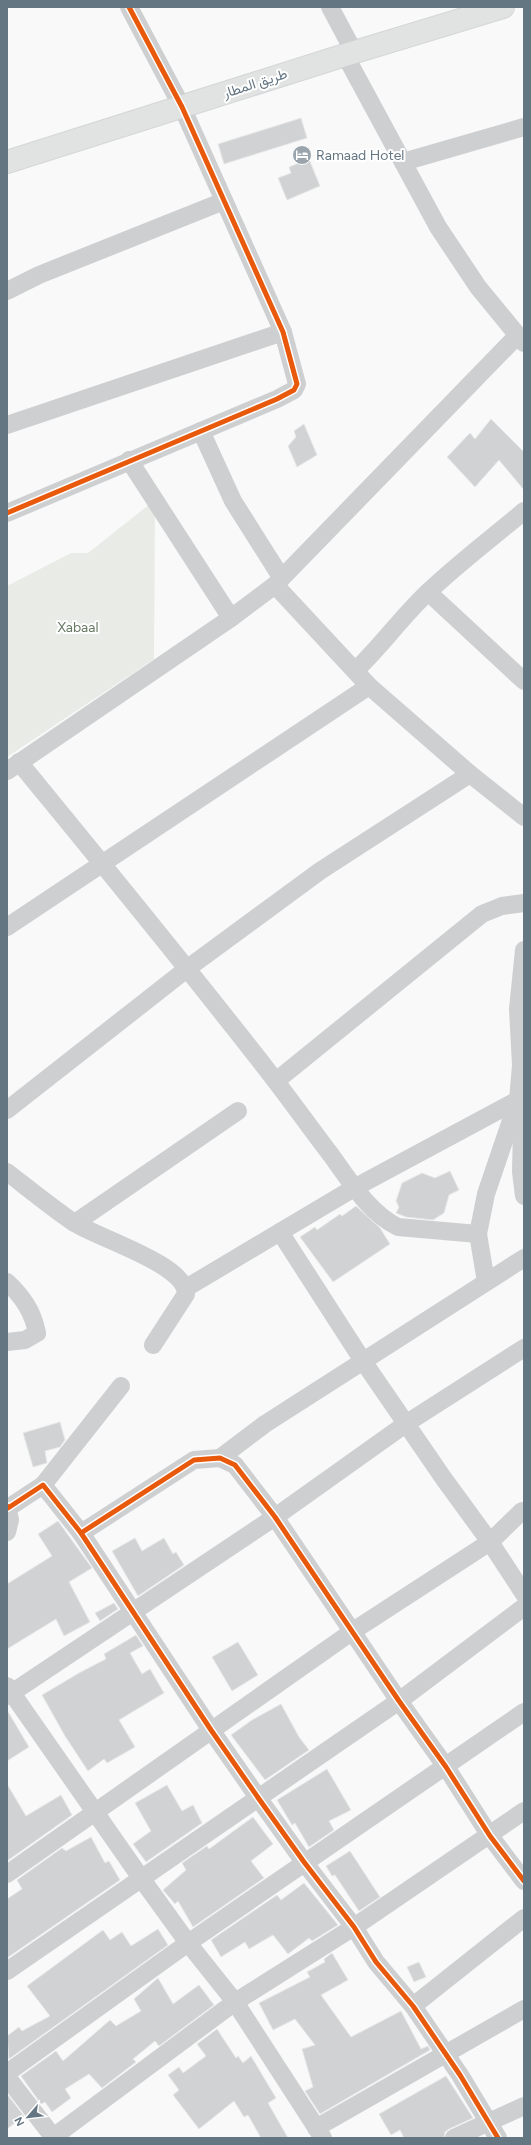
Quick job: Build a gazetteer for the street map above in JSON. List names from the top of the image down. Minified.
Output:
{"streets":{"main road":["طريق المطار"]},"parks":["Xabaal"],"places":{"hotel":["Ramaad Hotel"]},"north":"bottom left"}
